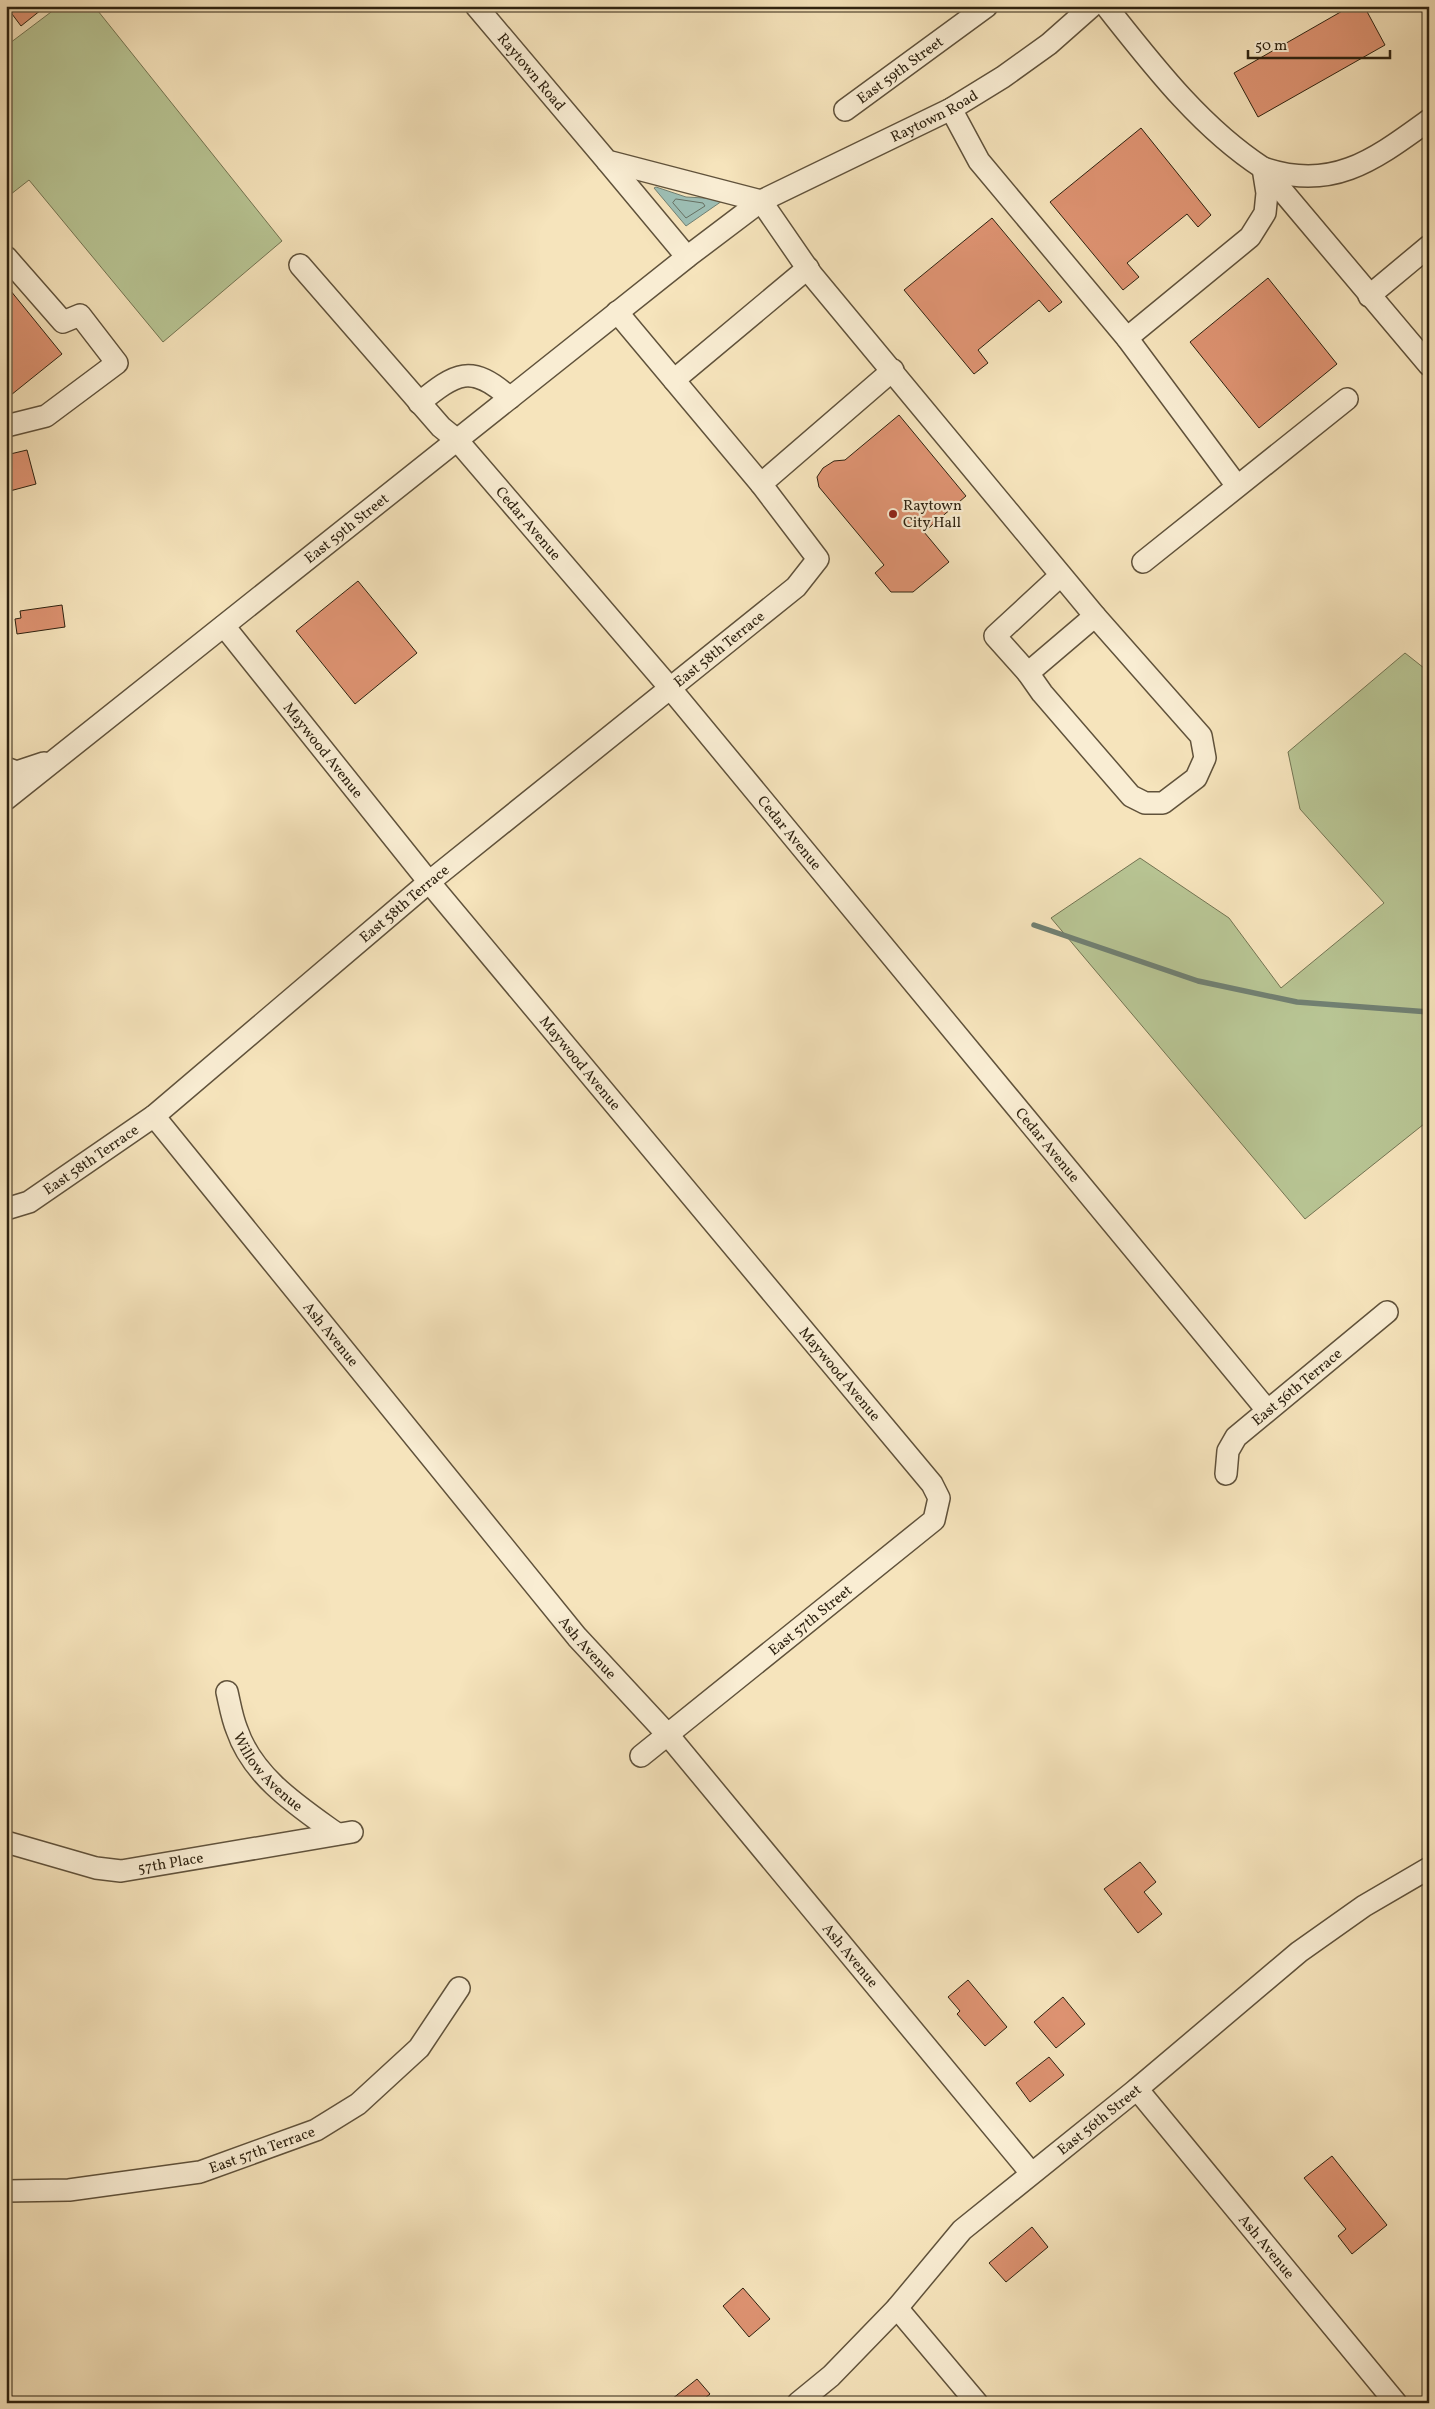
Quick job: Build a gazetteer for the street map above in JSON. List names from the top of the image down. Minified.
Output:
{"streets":{"street":["East 59th Street","Raytown Road","Cedar Avenue","East 58th Terrace","Maywood Avenue","Ash Avenue","East 56th Terrace","East 57th Street","Willow Avenue","57th Place","East 56th Street","East 57th Terrace"]},"crossings":[["East 59th Street","Raytown Road"],["East 59th Street","Cedar Avenue"],["East 59th Street","Maywood Avenue"],["Cedar Avenue","East 58th Terrace"],["Cedar Avenue","East 56th Terrace"],["East 58th Terrace","Maywood Avenue"],["East 58th Terrace","Ash Avenue"],["Maywood Avenue","East 57th Street"],["Ash Avenue","East 57th Street"],["Ash Avenue","East 56th Street"],["Willow Avenue","57th Place"]],"places":["Raytown City Hall"],"scale_bar":"50 m"}
